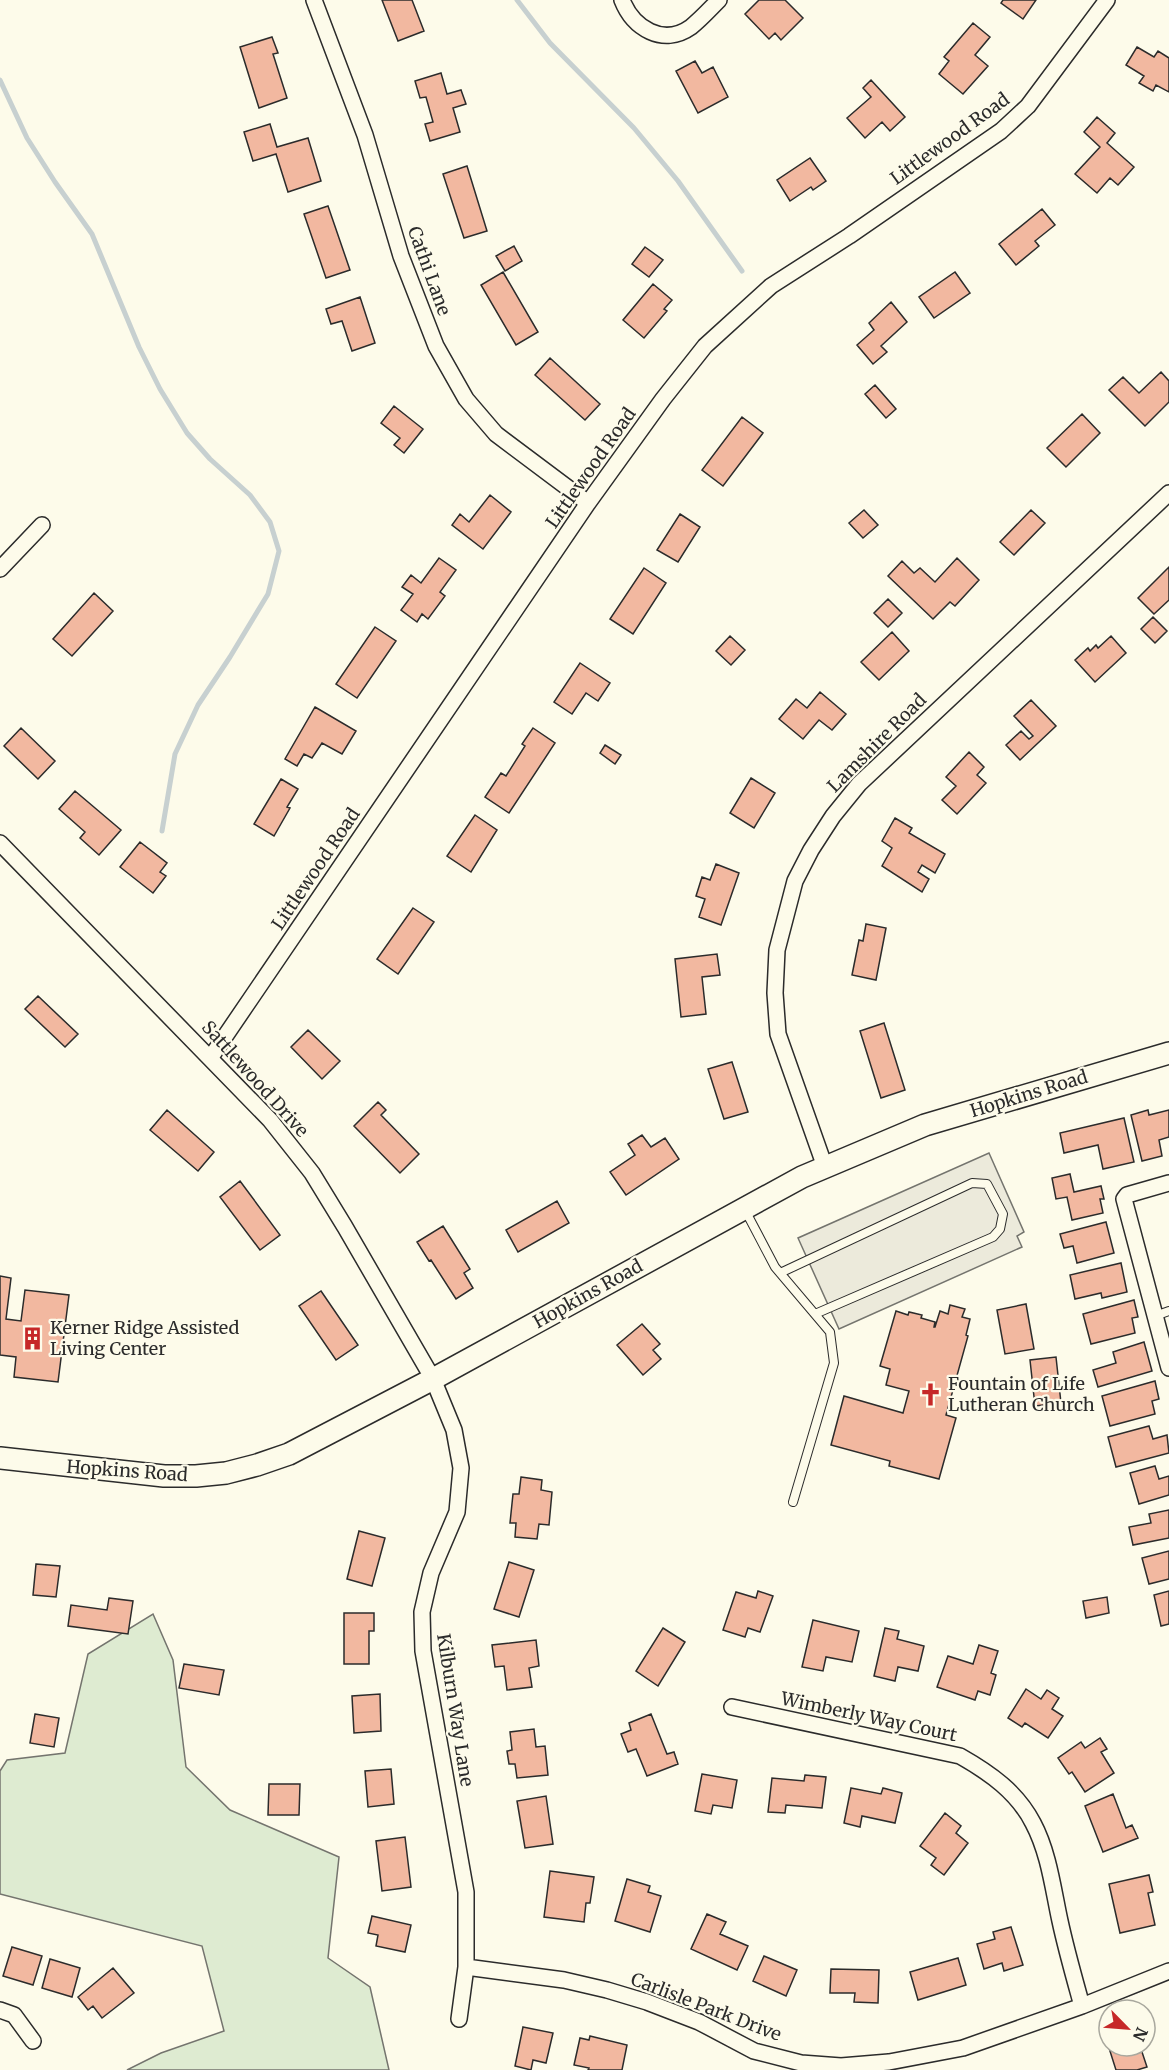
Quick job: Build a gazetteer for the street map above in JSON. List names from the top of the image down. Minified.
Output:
{"streets":{"main road":["Hopkins Road"],"street":["Littlewood Road","Cathi Lane","Lamshire Road","Sattlewood Drive","Kilburn Way Lane","Wimberly Way Court","Carlisle Park Drive"]},"crossings":[["Littlewood Road","Cathi Lane"],["Littlewood Road","Sattlewood Drive"],["Lamshire Road","Hopkins Road"],["Sattlewood Drive","Hopkins Road"],["Sattlewood Drive","Kilburn Way Lane"],["Hopkins Road","Kilburn Way Lane"],["Kilburn Way Lane","Carlisle Park Drive"],["Wimberly Way Court","Carlisle Park Drive"]],"places":{"building":["Kerner Ridge Assisted Living Center"],"church":["Fountain of Life Lutheran Church"]},"north":"bottom right"}
